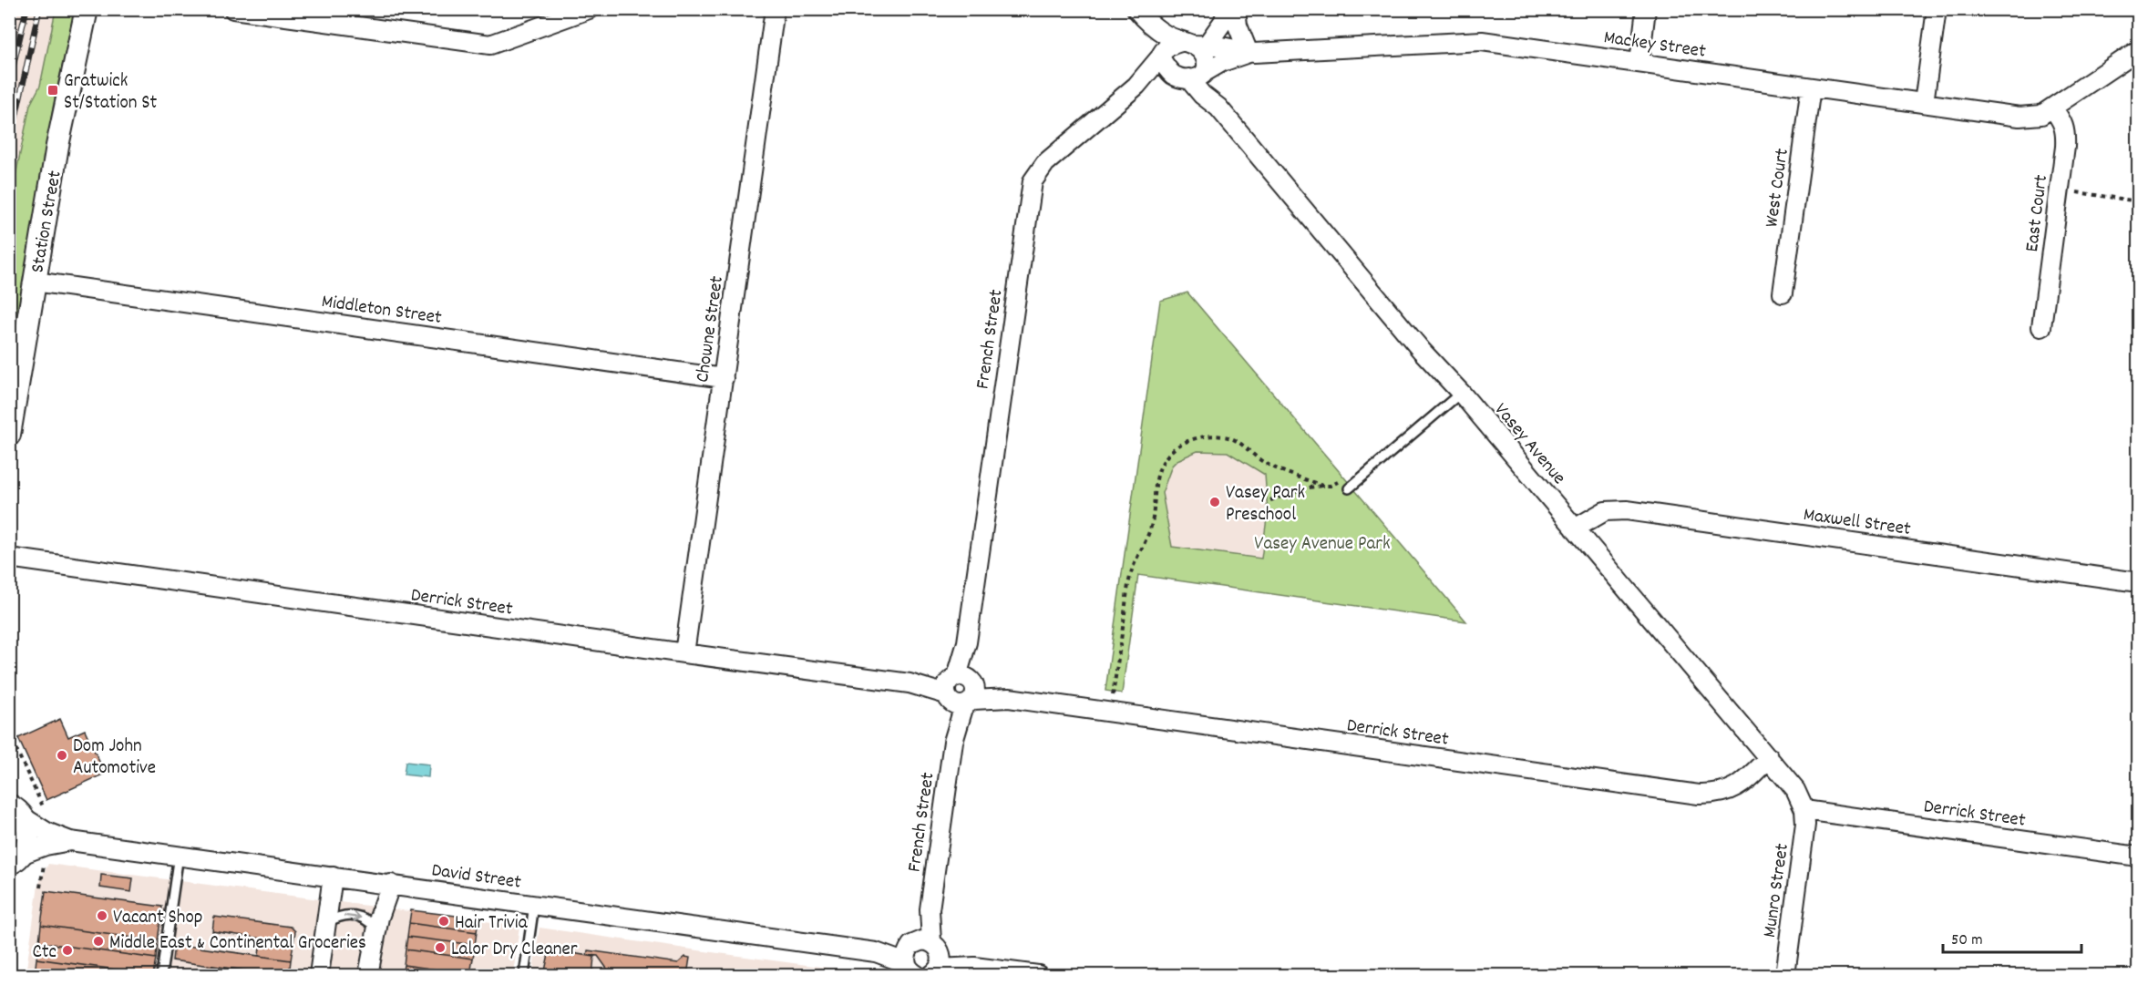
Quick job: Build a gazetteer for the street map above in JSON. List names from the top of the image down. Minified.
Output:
{"streets":{"street":["Mackey Street","West Court","East Court","Station Street","Middleton Street","Chowne Street","French Street","Vasey Avenue","Maxwell Street","Derrick Street","David Street","Munro Street"]},"crossings":[["Mackey Street","West Court"],["Mackey Street","East Court"],["Mackey Street","French Street"],["Mackey Street","Vasey Avenue"],["Station Street","Middleton Street"],["Middleton Street","Chowne Street"],["Chowne Street","Derrick Street"],["French Street","Vasey Avenue"],["French Street","Derrick Street"],["French Street","David Street"],["Vasey Avenue","Maxwell Street"],["Vasey Avenue","Derrick Street"],["Vasey Avenue","Munro Street"],["Derrick Street","Munro Street"]],"parks":["Vasey Avenue Park"],"places":{"transit":["Gratwick St/Station St"],"other":["Vasey Park Preschool","Dom John Automotive","Vacant Shop","Hair Trivia","Middle East & Continental Groceries","Lalor Dry Cleaner","Ctc"]},"scale_bar":"50 m"}
